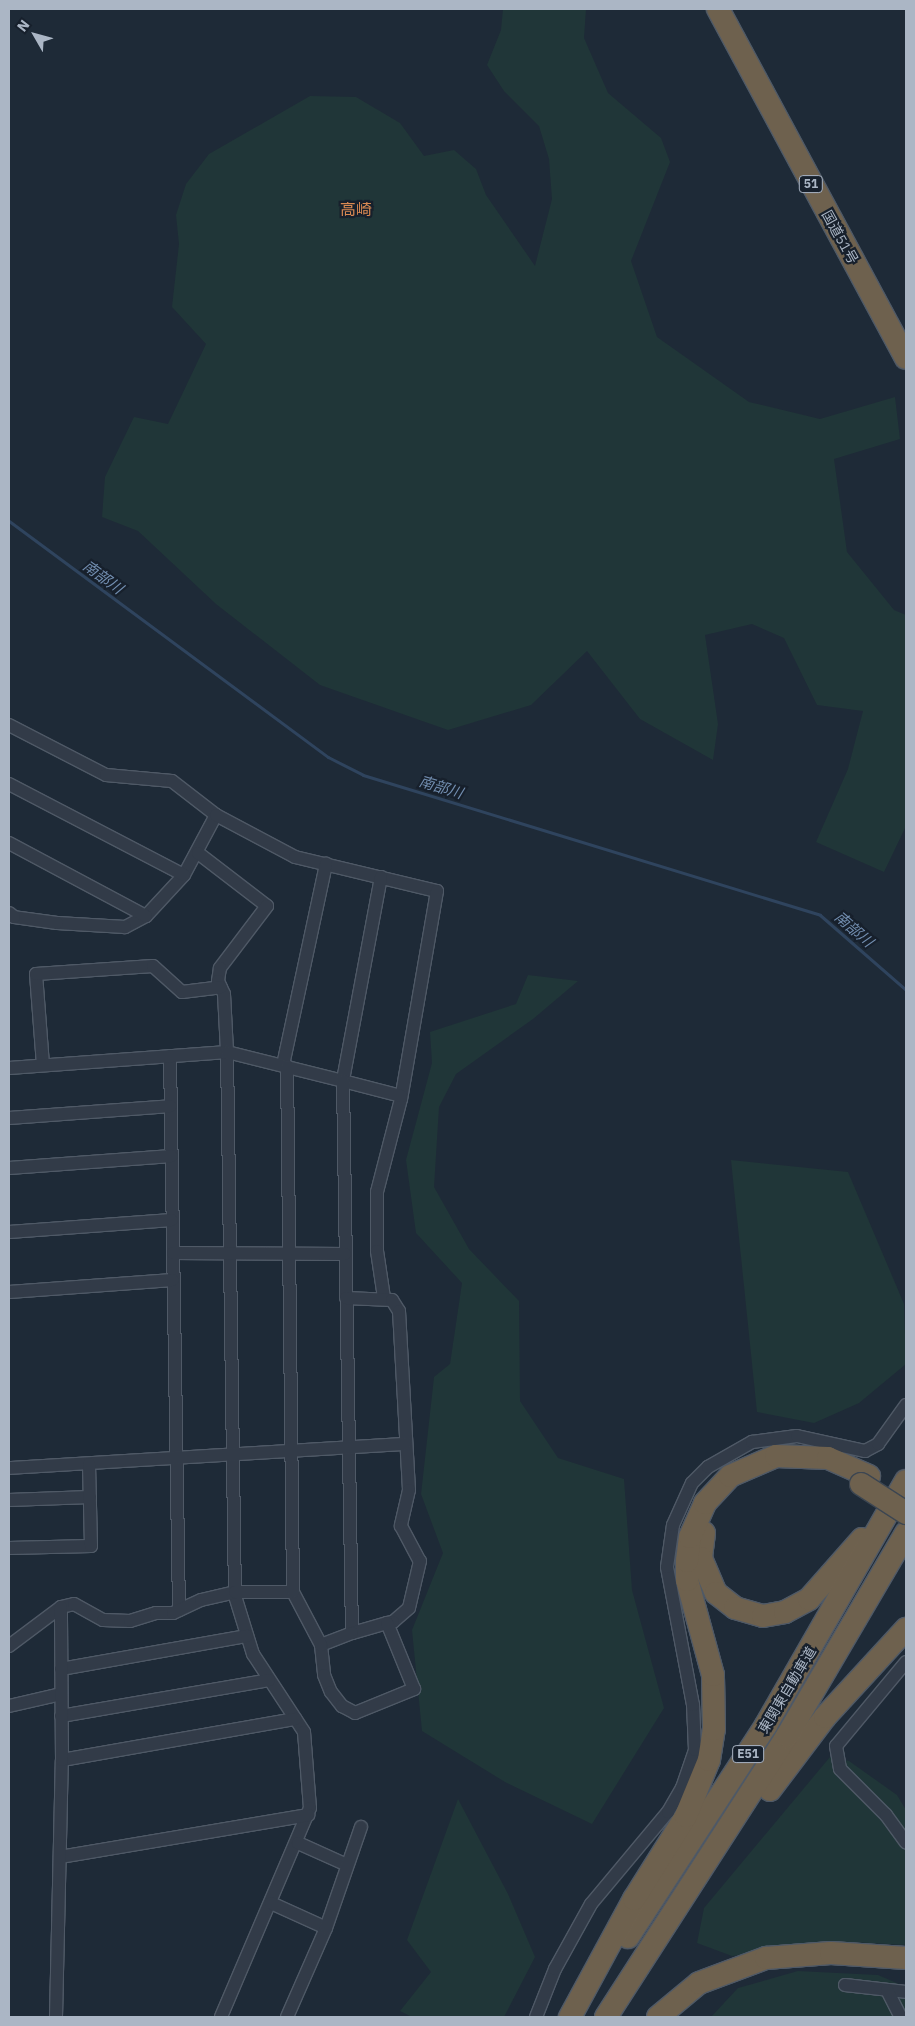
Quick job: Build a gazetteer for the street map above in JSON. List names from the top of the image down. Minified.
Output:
{"streets":{"highway":["51","国道51号","東関東自動車道","E51"]},"districts":["高崎"],"water":["南部川"],"north":"top left"}
